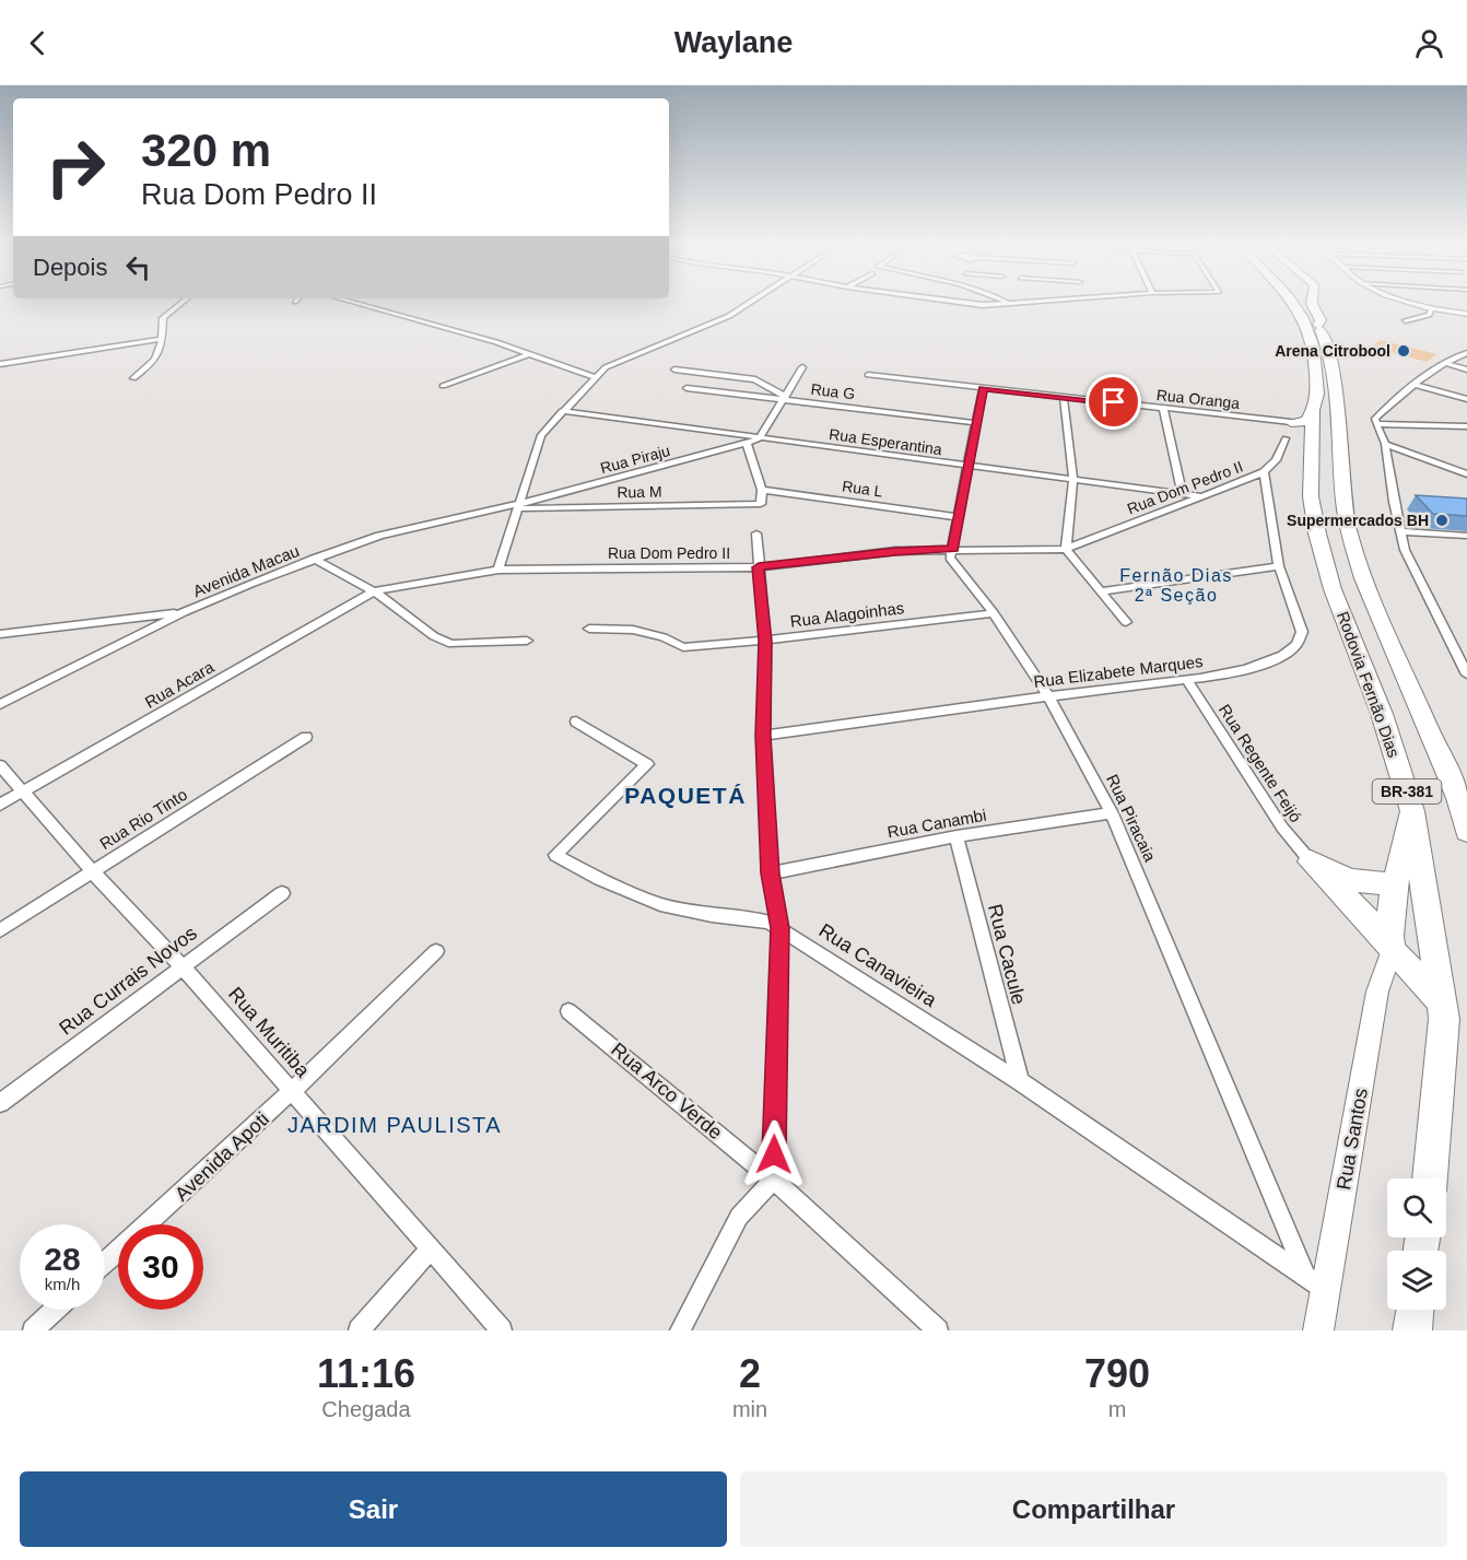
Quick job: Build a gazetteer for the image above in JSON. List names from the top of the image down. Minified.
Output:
{"streets":{"highway":["Rodovia Fernão Dias","BR-381"],"street":["Rua G","Rua Oranga","Rua Esperantina","Rua Piraju","Rua Dom Pedro II","Rua L","Rua M","Avenida Macau","Rua Alagoinhas","Rua Elizabete Marques","Rua Acara","Rua Regente Feijó","Rua Piracaia","Rua Rio Tinto","Rua Canambi","Rua Cacule","Rua Canavieira","Rua Currais Novos","Rua Muritiba","Rua Arco Verde","Rua Santos","Avenida Apoti"]},"crossings":[["Rua Esperantina","Rua Piraju"],["Rua Esperantina","Rua Dom Pedro II"],["Rua Piraju","Rua M"],["Rua Piraju","Avenida Macau"],["Rua Dom Pedro II","Rua Elizabete Marques"],["Rua Dom Pedro II","Rua Acara"],["Rua Dom Pedro II","Rua Piracaia"],["Rua L","Rua M"],["Rua M","Avenida Macau"],["Rua Alagoinhas","Rua Piracaia"],["Rua Elizabete Marques","Rua Regente Feijó"],["Rua Elizabete Marques","Rua Piracaia"],["Rua Acara","Rua Muritiba"],["Rua Piracaia","Rua Canambi"],["Rua Piracaia","Rua Canavieira"],["Rua Piracaia","Rua Santos"],["Rua Rio Tinto","Rua Muritiba"],["Rua Canambi","Rua Cacule"],["Rua Cacule","Rua Canavieira"],["Rua Canavieira","Rua Santos"],["Rua Currais Novos","Rua Muritiba"],["Rua Muritiba","Avenida Apoti"]],"districts":["Fernão Dias 2ª Seção","PAQUETÁ","JARDIM PAULISTA"],"places":["Arena Citrobool","Supermercados BH"],"page":{"header":"Waylane","turn":["320 m","Rua Dom Pedro II"],"then":"Depois","speed":"28 km/h","limit":"30","eta":["11:16","Chegada","2","min","790","m"],"buttons":["Sair","Compartilhar"]}}
